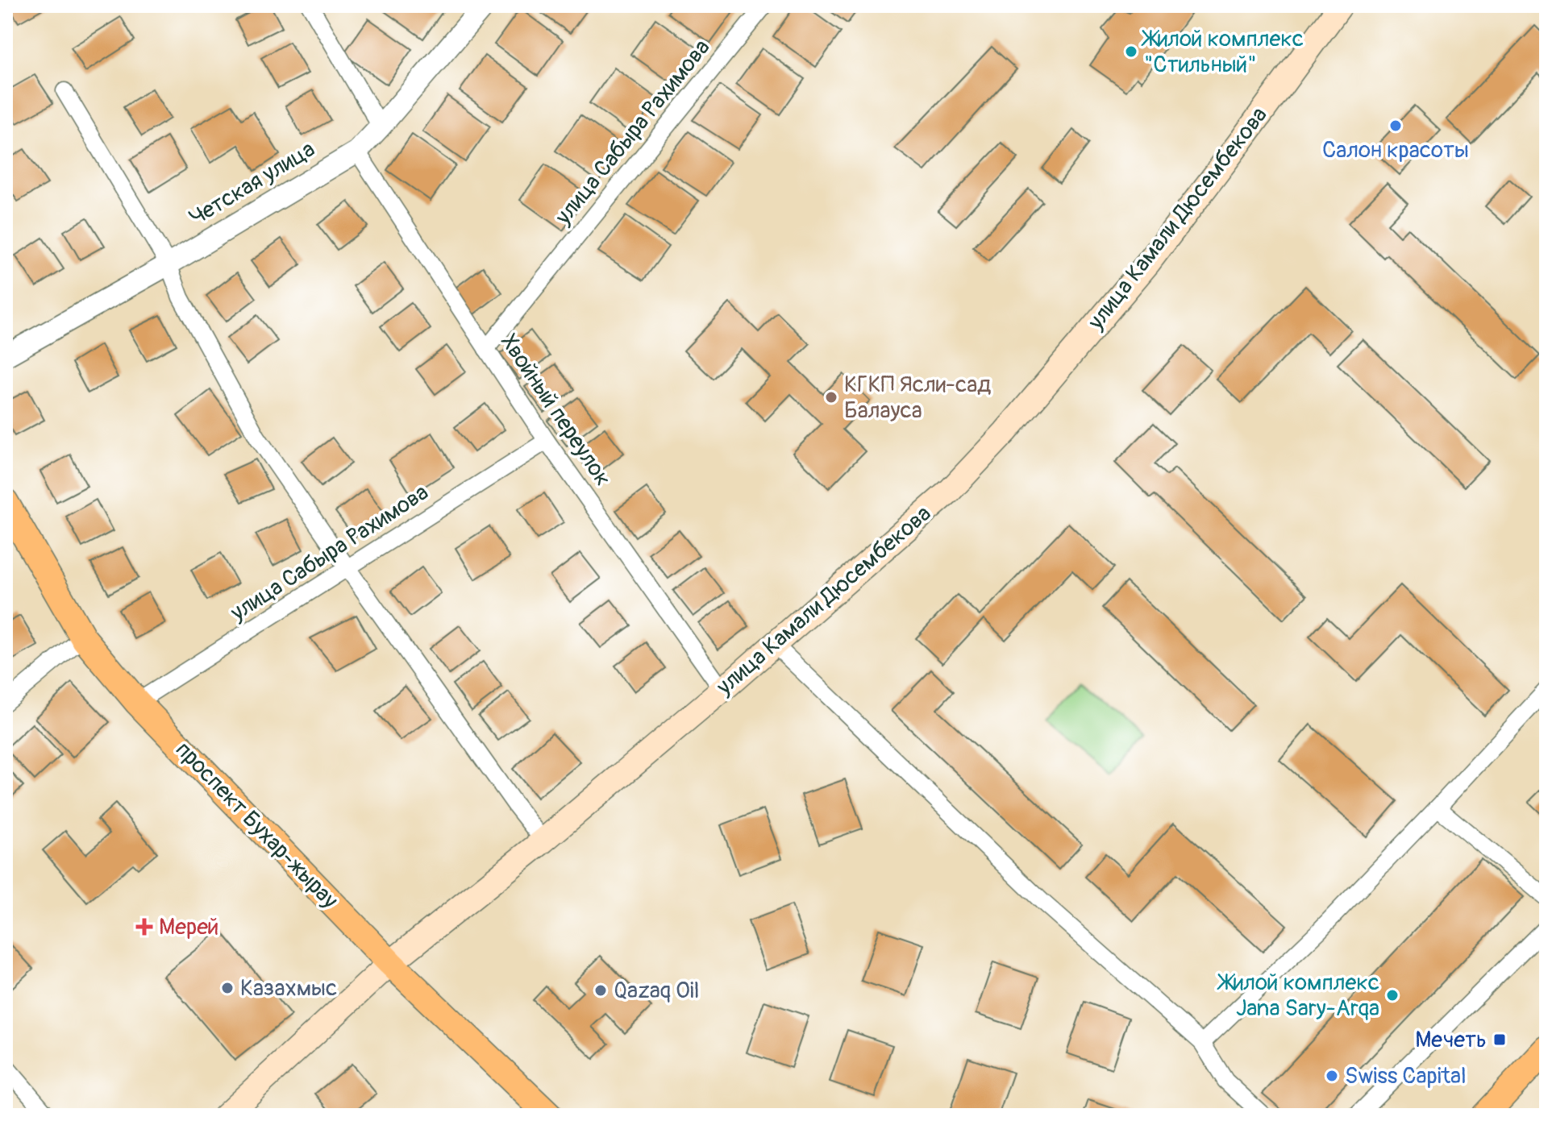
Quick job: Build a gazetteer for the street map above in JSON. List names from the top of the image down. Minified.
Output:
{"streets":{"main road":["улица Камали Дюсембекова","проспект Бухар-жырау"],"street":["улица Сабыра Рахимова","Четская улица","Хвойный переулок"]},"crossings":[["улица Сабыра Рахимова","Хвойный переулок"],["улица Сабыра Рахимова","проспект Бухар-жырау"],["Четская улица","Хвойный переулок"],["улица Камали Дюсембекова","Хвойный переулок"],["улица Камали Дюсембекова","проспект Бухар-жырау"]],"places":{"other":["Жилой комплекс \"Стильный\"","Салон красоты","КГКП Ясли-сад Балауса","Казахмыс","Qazaq Oil","Жилой комплекс Jana Sary-Arqa","Swiss Capital"],"health":["Мерей"],"transit":["Мечеть"]}}
